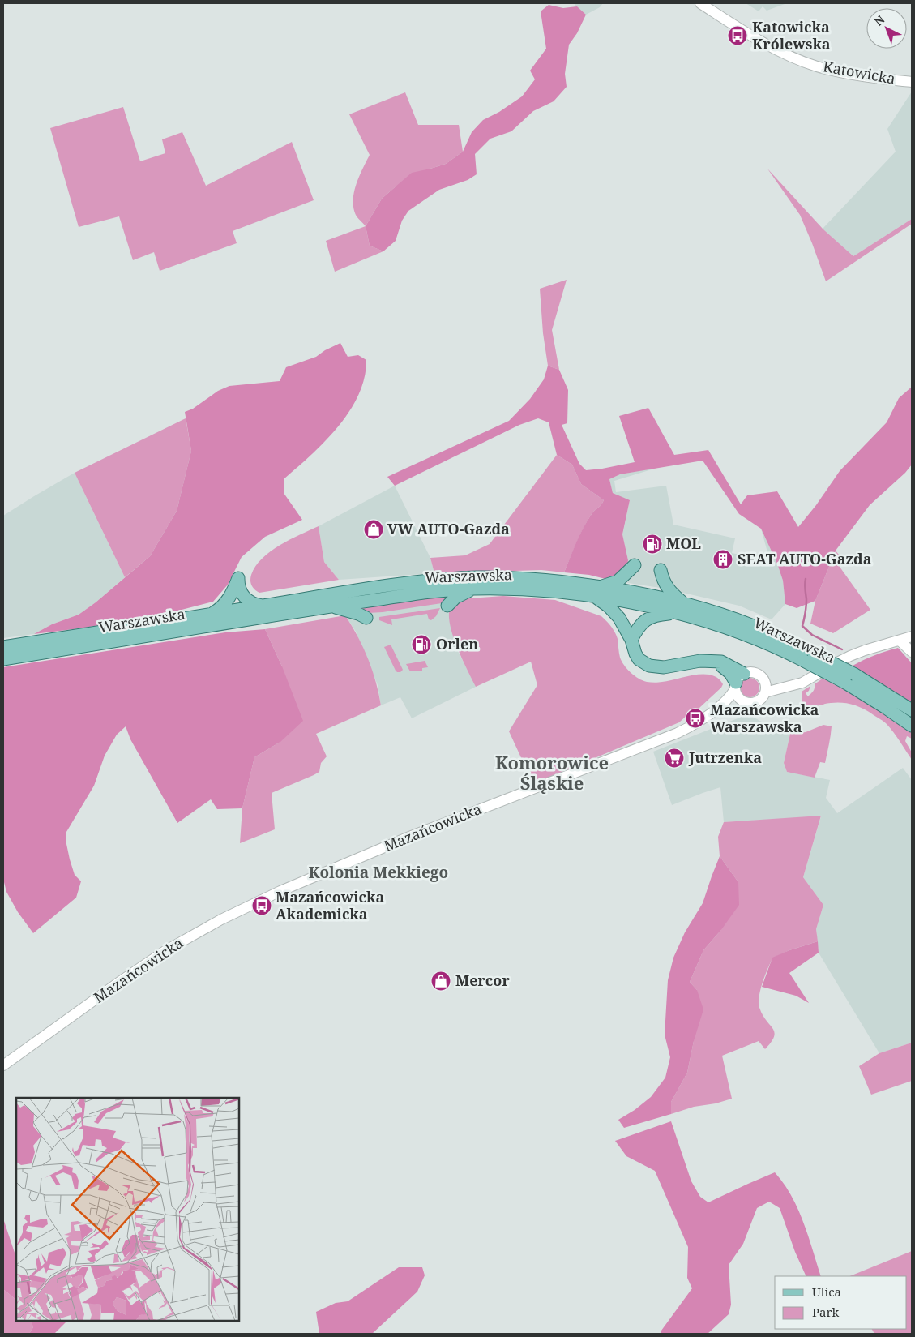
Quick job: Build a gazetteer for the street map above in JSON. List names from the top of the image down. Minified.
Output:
{"streets":{"main road":["Warszawska"],"street":["Katowicka","Mazańcowicka"]},"districts":["Komorowice Śląskie","Kolonia Mekkiego"],"places":{"bus stop":["Katowicka Królewska","Mazańcowicka Warszawska","Mazańcowicka Akademicka"],"shop":["VW AUTO-Gazda","Mercor"],"fuel station":["MOL","Orlen"],"building":["SEAT AUTO-Gazda"],"supermarket":["Jutrzenka"]},"legend":["Ulica","Park"],"north":"top left"}
